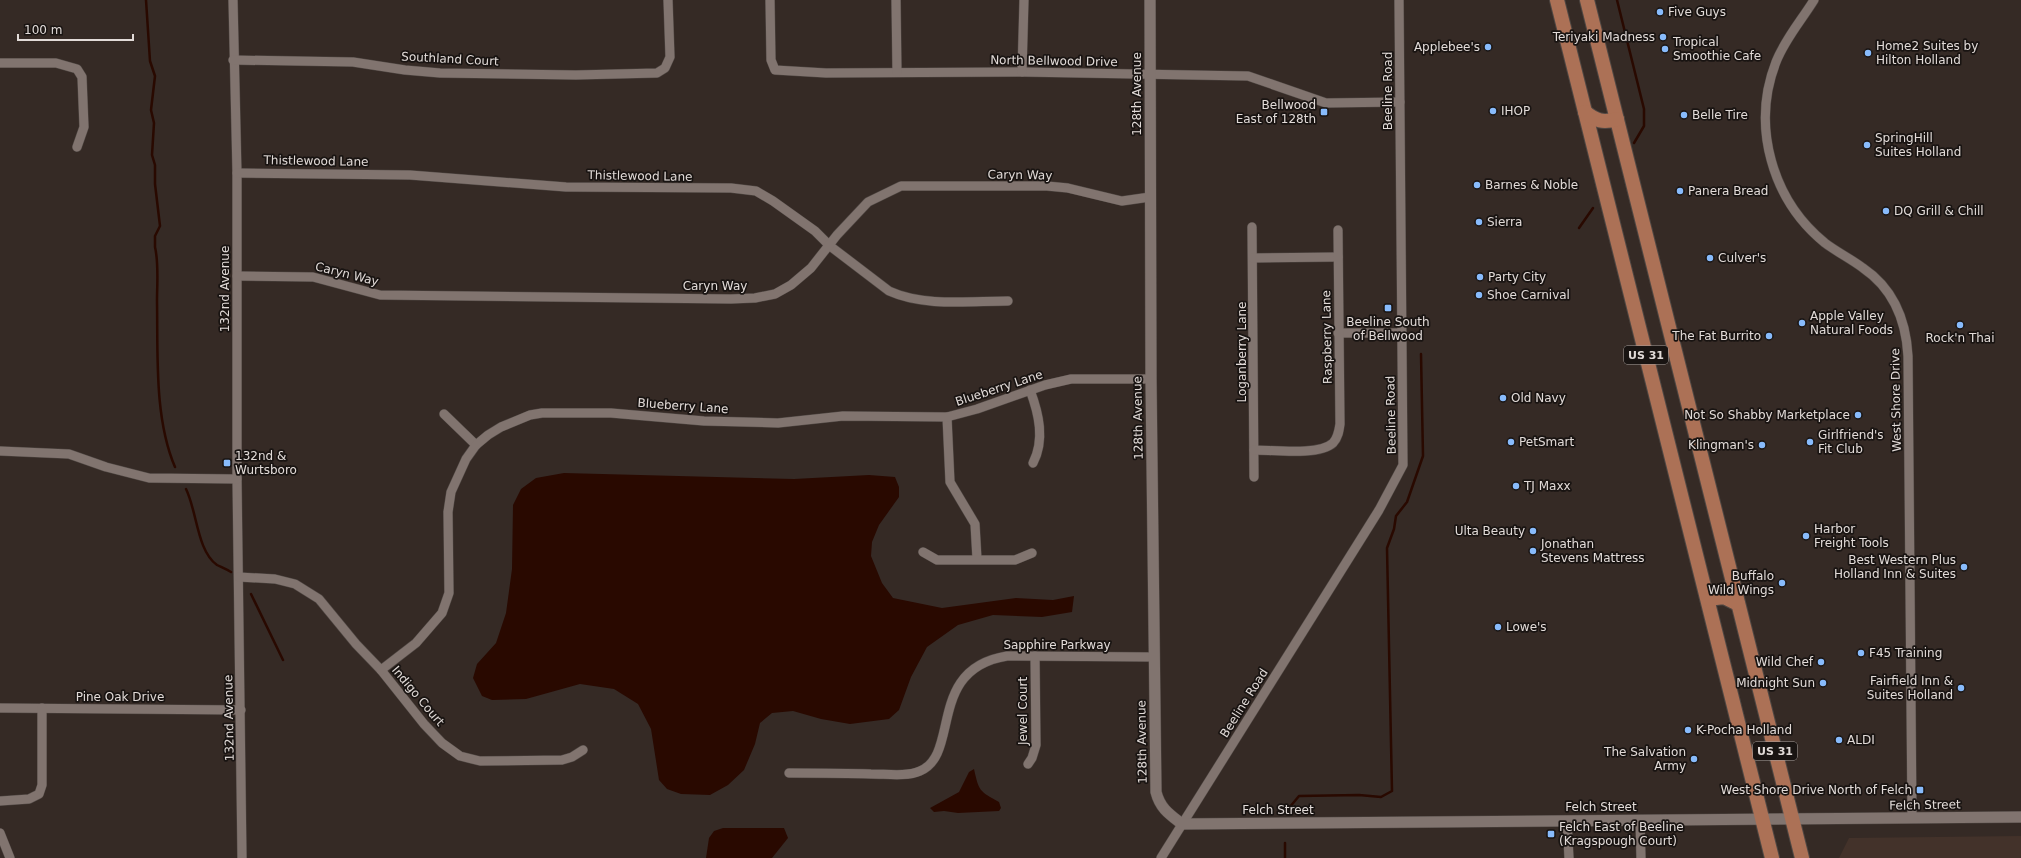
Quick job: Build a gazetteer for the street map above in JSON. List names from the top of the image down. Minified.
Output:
{"streets":{"highway":["US 31"],"street":["Southland Court","North Bellwood Drive","Beeline Road","128th Avenue","Thistlewood Lane","Caryn Way","132nd Avenue","Raspberry Lane","Loganberry Lane","Blueberry Lane","West Shore Drive","Sapphire Parkway","Indigo Court","Pine Oak Drive","Jewel Court","Felch Street"]},"crossings":[["Southland Court","132nd Avenue"],["North Bellwood Drive","Beeline Road"],["North Bellwood Drive","128th Avenue"],["Beeline Road","128th Avenue"],["Beeline Road","Felch Street"],["128th Avenue","Caryn Way"],["128th Avenue","Blueberry Lane"],["128th Avenue","Sapphire Parkway"],["128th Avenue","Felch Street"],["Thistlewood Lane","Caryn Way"],["Thistlewood Lane","132nd Avenue"],["Caryn Way","132nd Avenue"],["132nd Avenue","Indigo Court"],["132nd Avenue","Pine Oak Drive"],["Raspberry Lane","Loganberry Lane"],["US 31","Felch Street"],["Blueberry Lane","Indigo Court"],["West Shore Drive","Felch Street"],["Sapphire Parkway","Jewel Court"]],"places":{"other":["Five Guys","Teriyaki Madness","Applebee's","Tropical Smoothie Cafe","Home2 Suites by Hilton Holland","IHOP","Belle Tire","SpringHill Suites Holland","Barnes & Noble","Panera Bread","DQ Grill & Chill","Sierra","Culver's","Party City","Shoe Carnival","Apple Valley Natural Foods","Rock'n Thai","The Fat Burrito","Old Navy","Not So Shabby Marketplace","PetSmart","Girlfriend's Fit Club","Klingman's","TJ Maxx","Ulta Beauty","Harbor Freight Tools","Jonathan Stevens Mattress","Best Western Plus Holland Inn & Suites","Buffalo Wild Wings","Lowe's","F45 Training","Wild Chef","Midnight Sun","Fairfield Inn & Suites Holland","K-Pocha Holland","ALDI","The Salvation Army"],"transit":["Bellwood East of 128th","Beeline South of Bellwood","132nd & Wurtsboro","West Shore Drive North of Felch","Felch East of Beeline (Kragspough Court)"]},"scale_bar":"100 m"}
